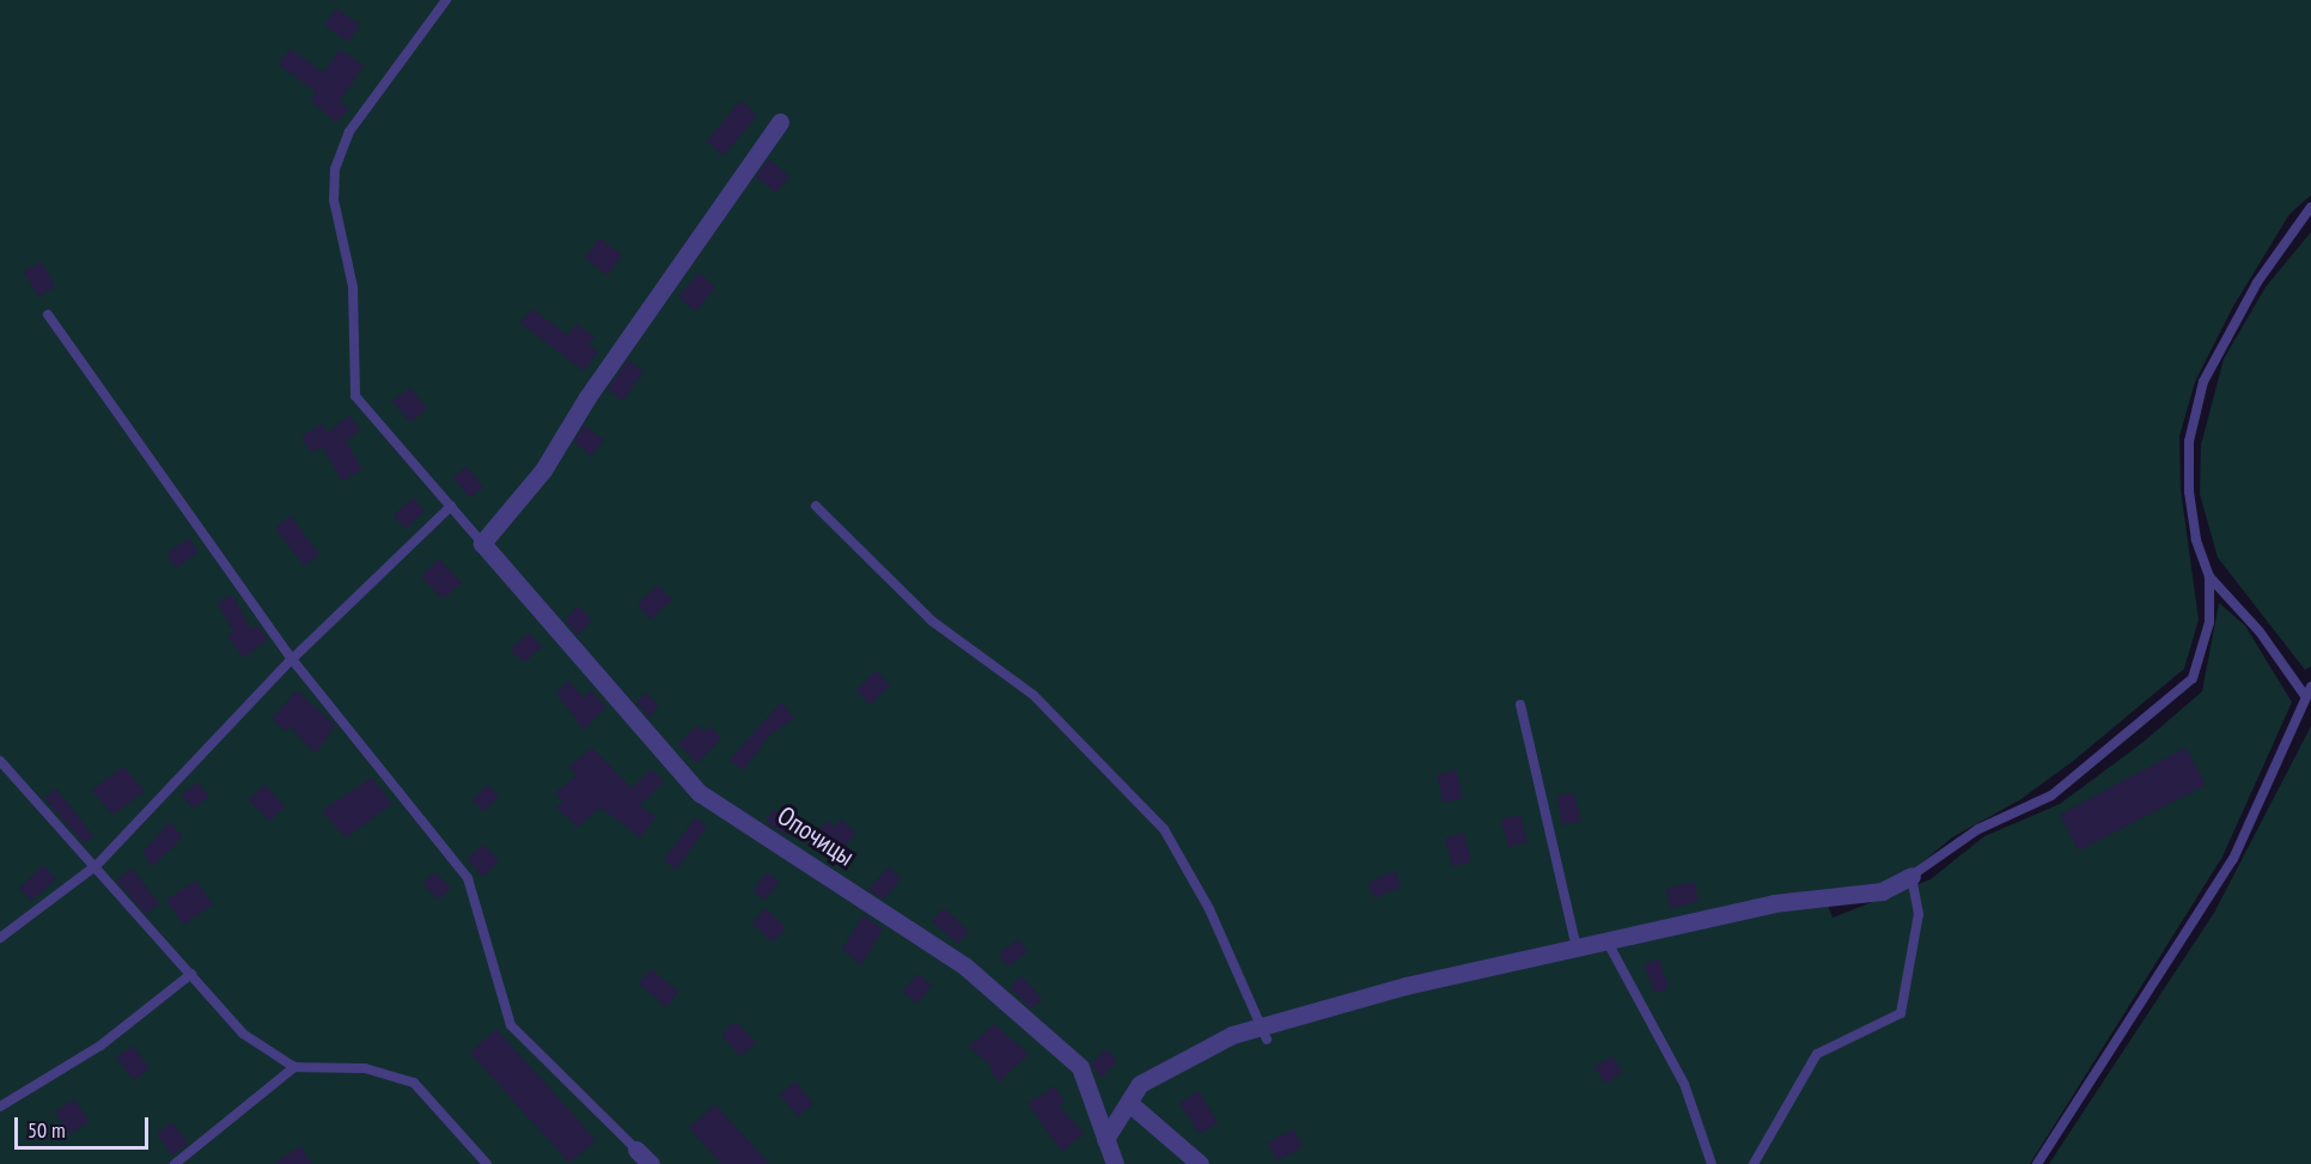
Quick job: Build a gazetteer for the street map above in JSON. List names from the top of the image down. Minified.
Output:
{"streets":{"street":["Опочицы"]},"scale_bar":"50 m"}
